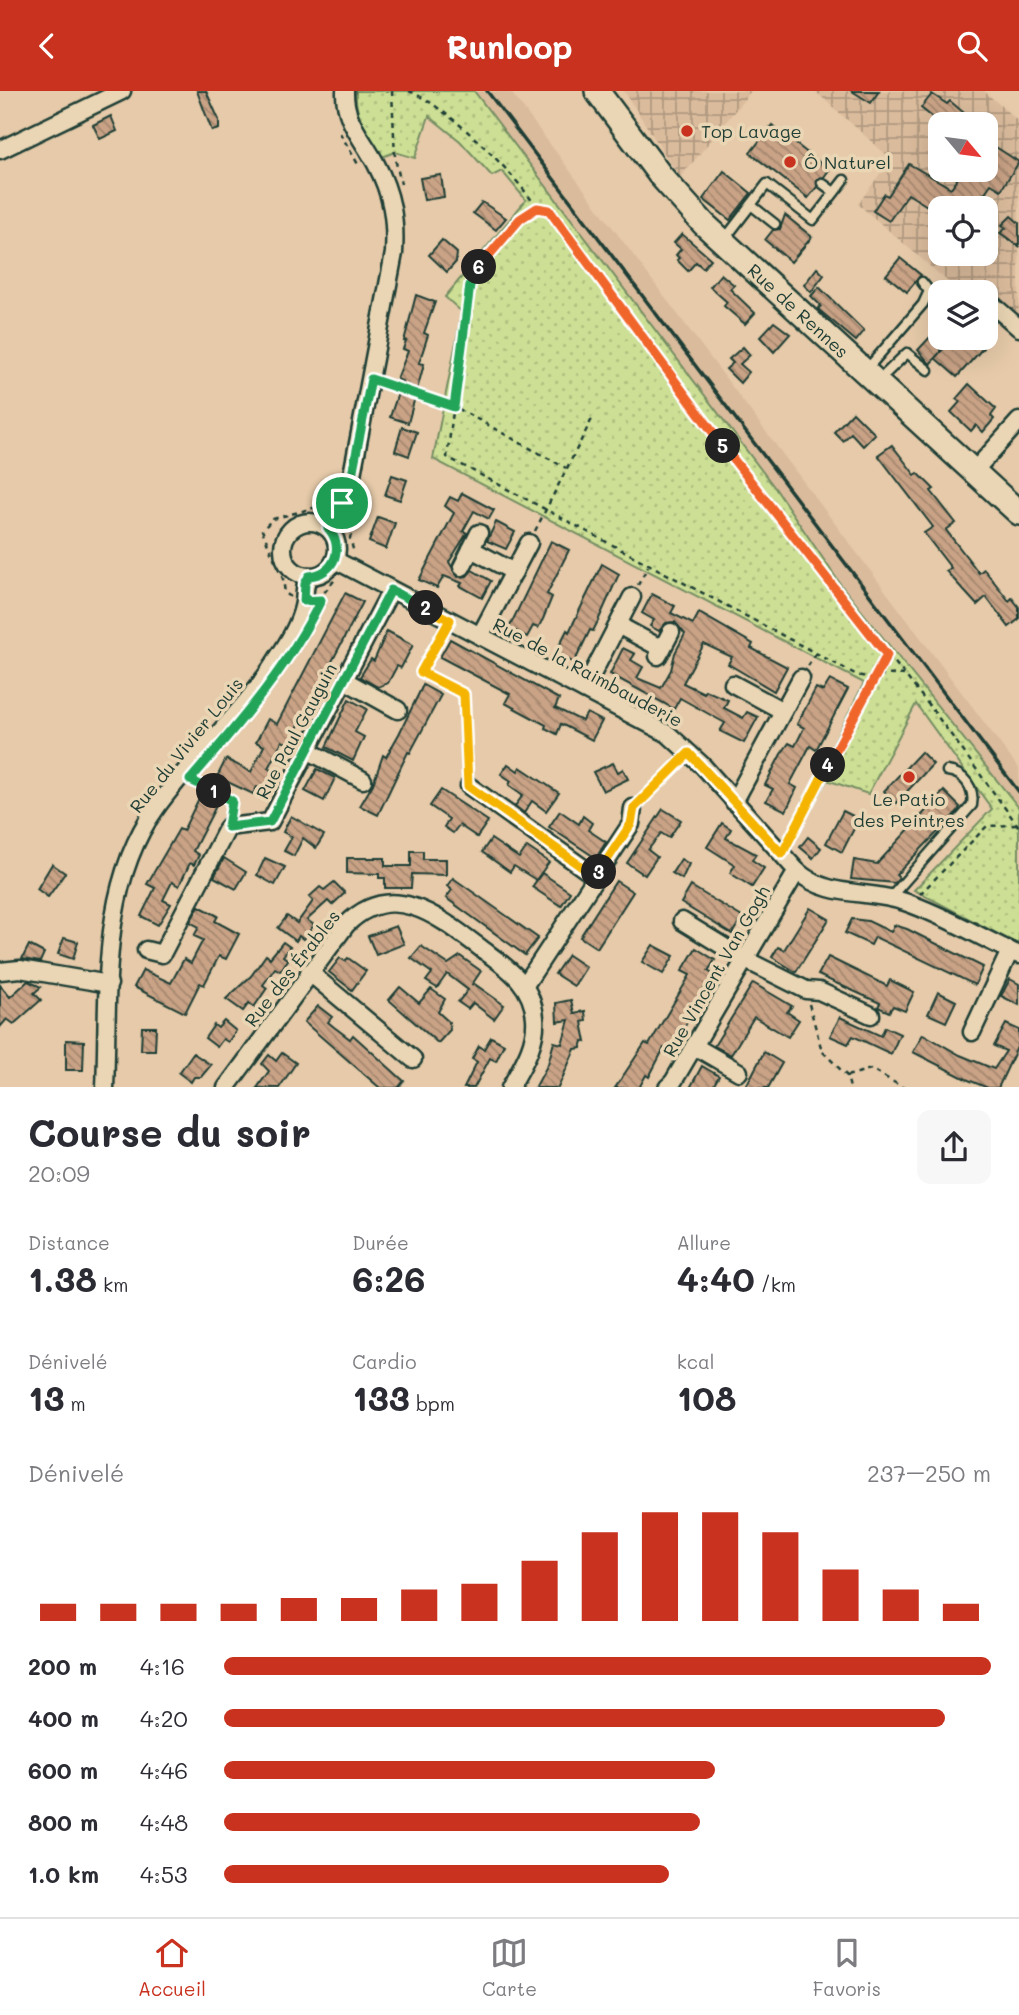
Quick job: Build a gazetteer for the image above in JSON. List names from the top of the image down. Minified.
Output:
{"streets":{"main road":["Rue de Rennes"],"street":["Rue de la Raimbauderie","Rue Paul Gauguin","Rue du Vivier Louis","Rue des Érables","Rue Vincent Van Gogh"]},"crossings":[["Rue de la Raimbauderie","Rue Paul Gauguin"],["Rue de la Raimbauderie","Rue du Vivier Louis"],["Rue de la Raimbauderie","Rue Vincent Van Gogh"]],"places":["Top Lavage","Ô Naturel","Le Patio des Peintres"],"north":"bottom right","page":{"header":"Runloop","pins":["6","5","2","4","1","3"],"heading":["Course du soir","20:09"],"stats":[["Distance","1.38 km"],["Durée","6:26"],["Allure","4:40 /km"],["Dénivelé","13 m"],["Cardio","133 bpm"],["kcal","108"]],"chart":["Dénivelé","237–250 m"],"list":[{"name":"200 m","note":"4:16"},{"name":"400 m","note":"4:20"},{"name":"600 m","note":"4:46"},{"name":"800 m","note":"4:48"},{"name":"1.0 km","note":"4:53"}],"tabs":["Accueil","Carte","Favoris"]}}
